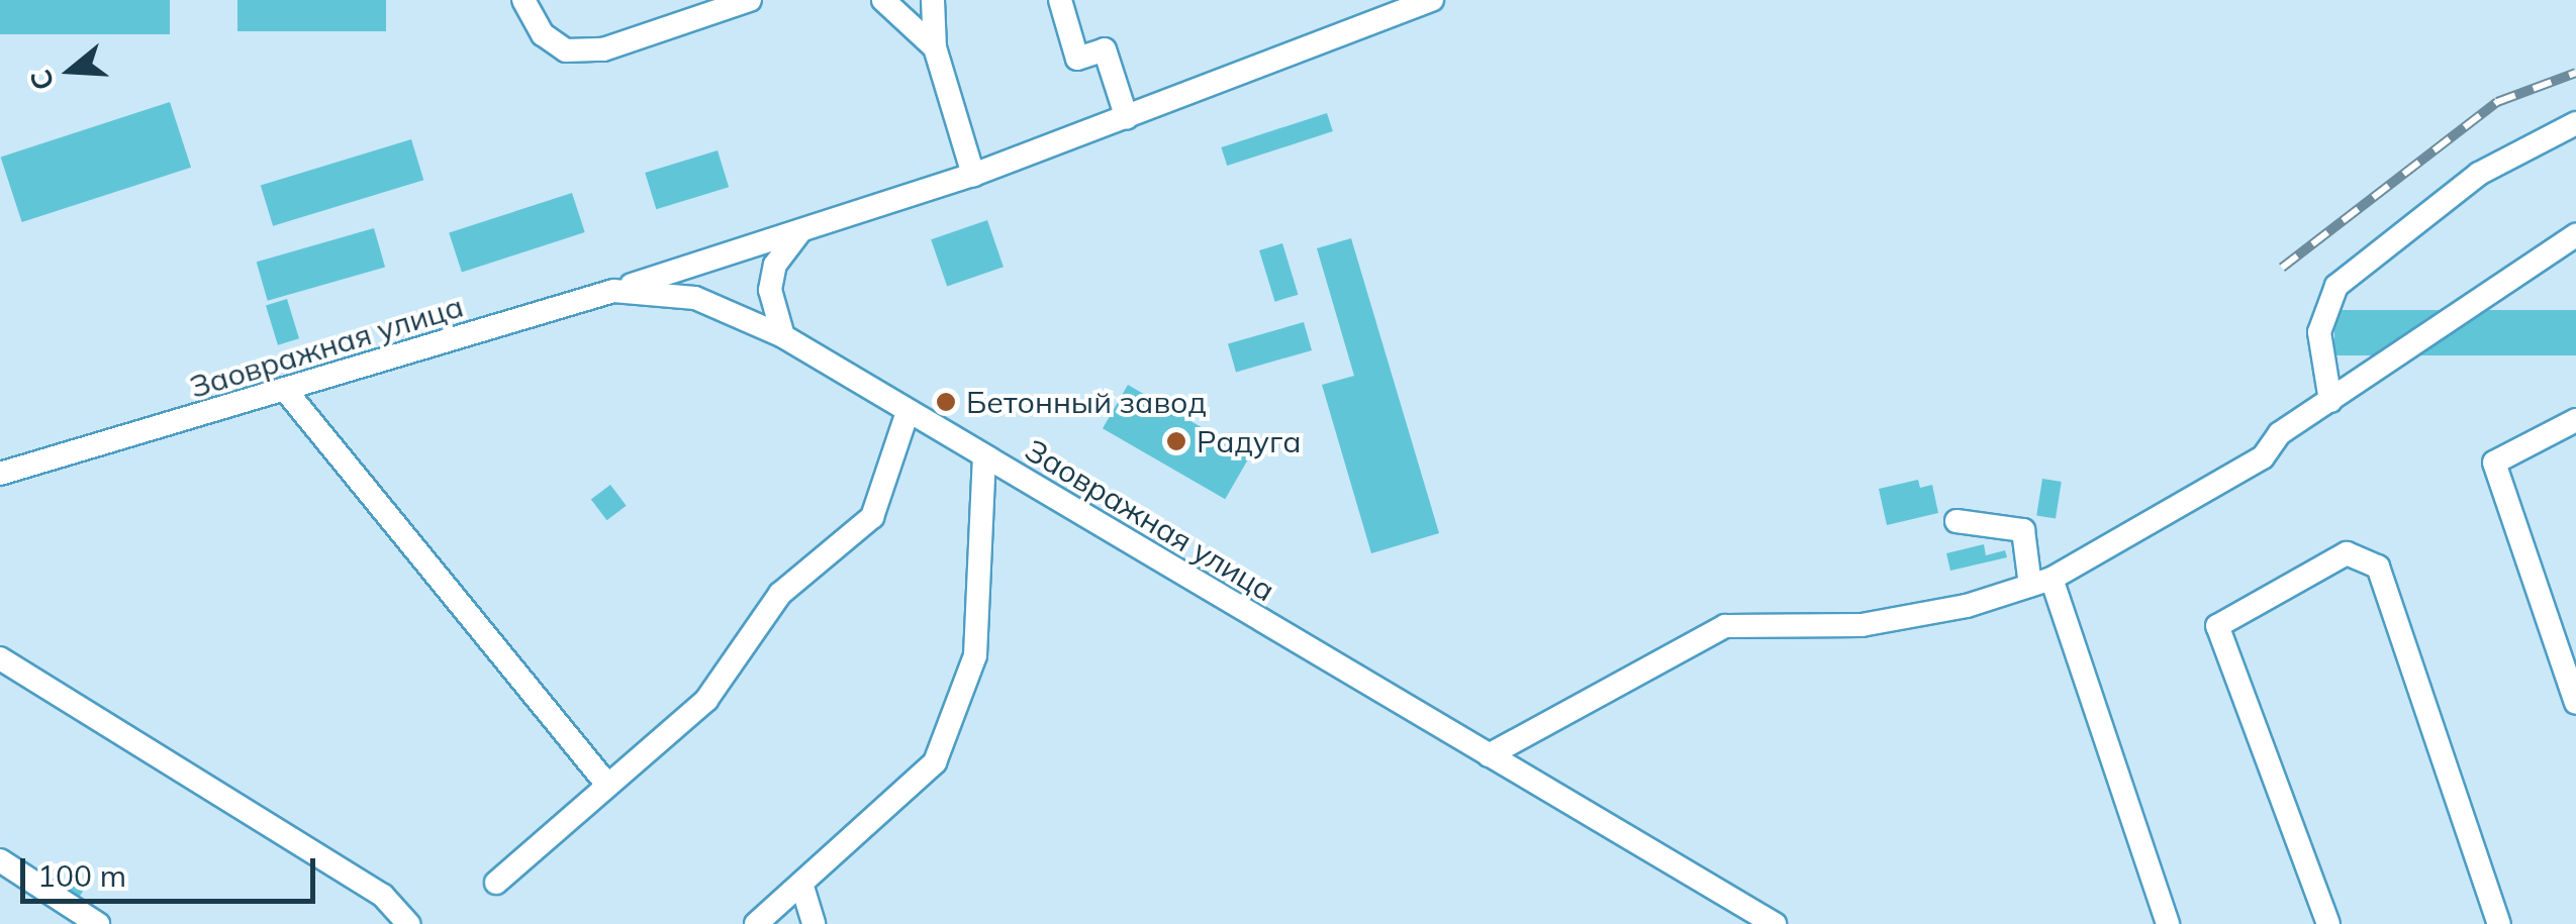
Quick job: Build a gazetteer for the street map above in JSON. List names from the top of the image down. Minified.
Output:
{"streets":{"street":["Заовражная улица"]},"places":["Бетонный завод","Радуга"],"scale_bar":"100 m","north":"left"}
